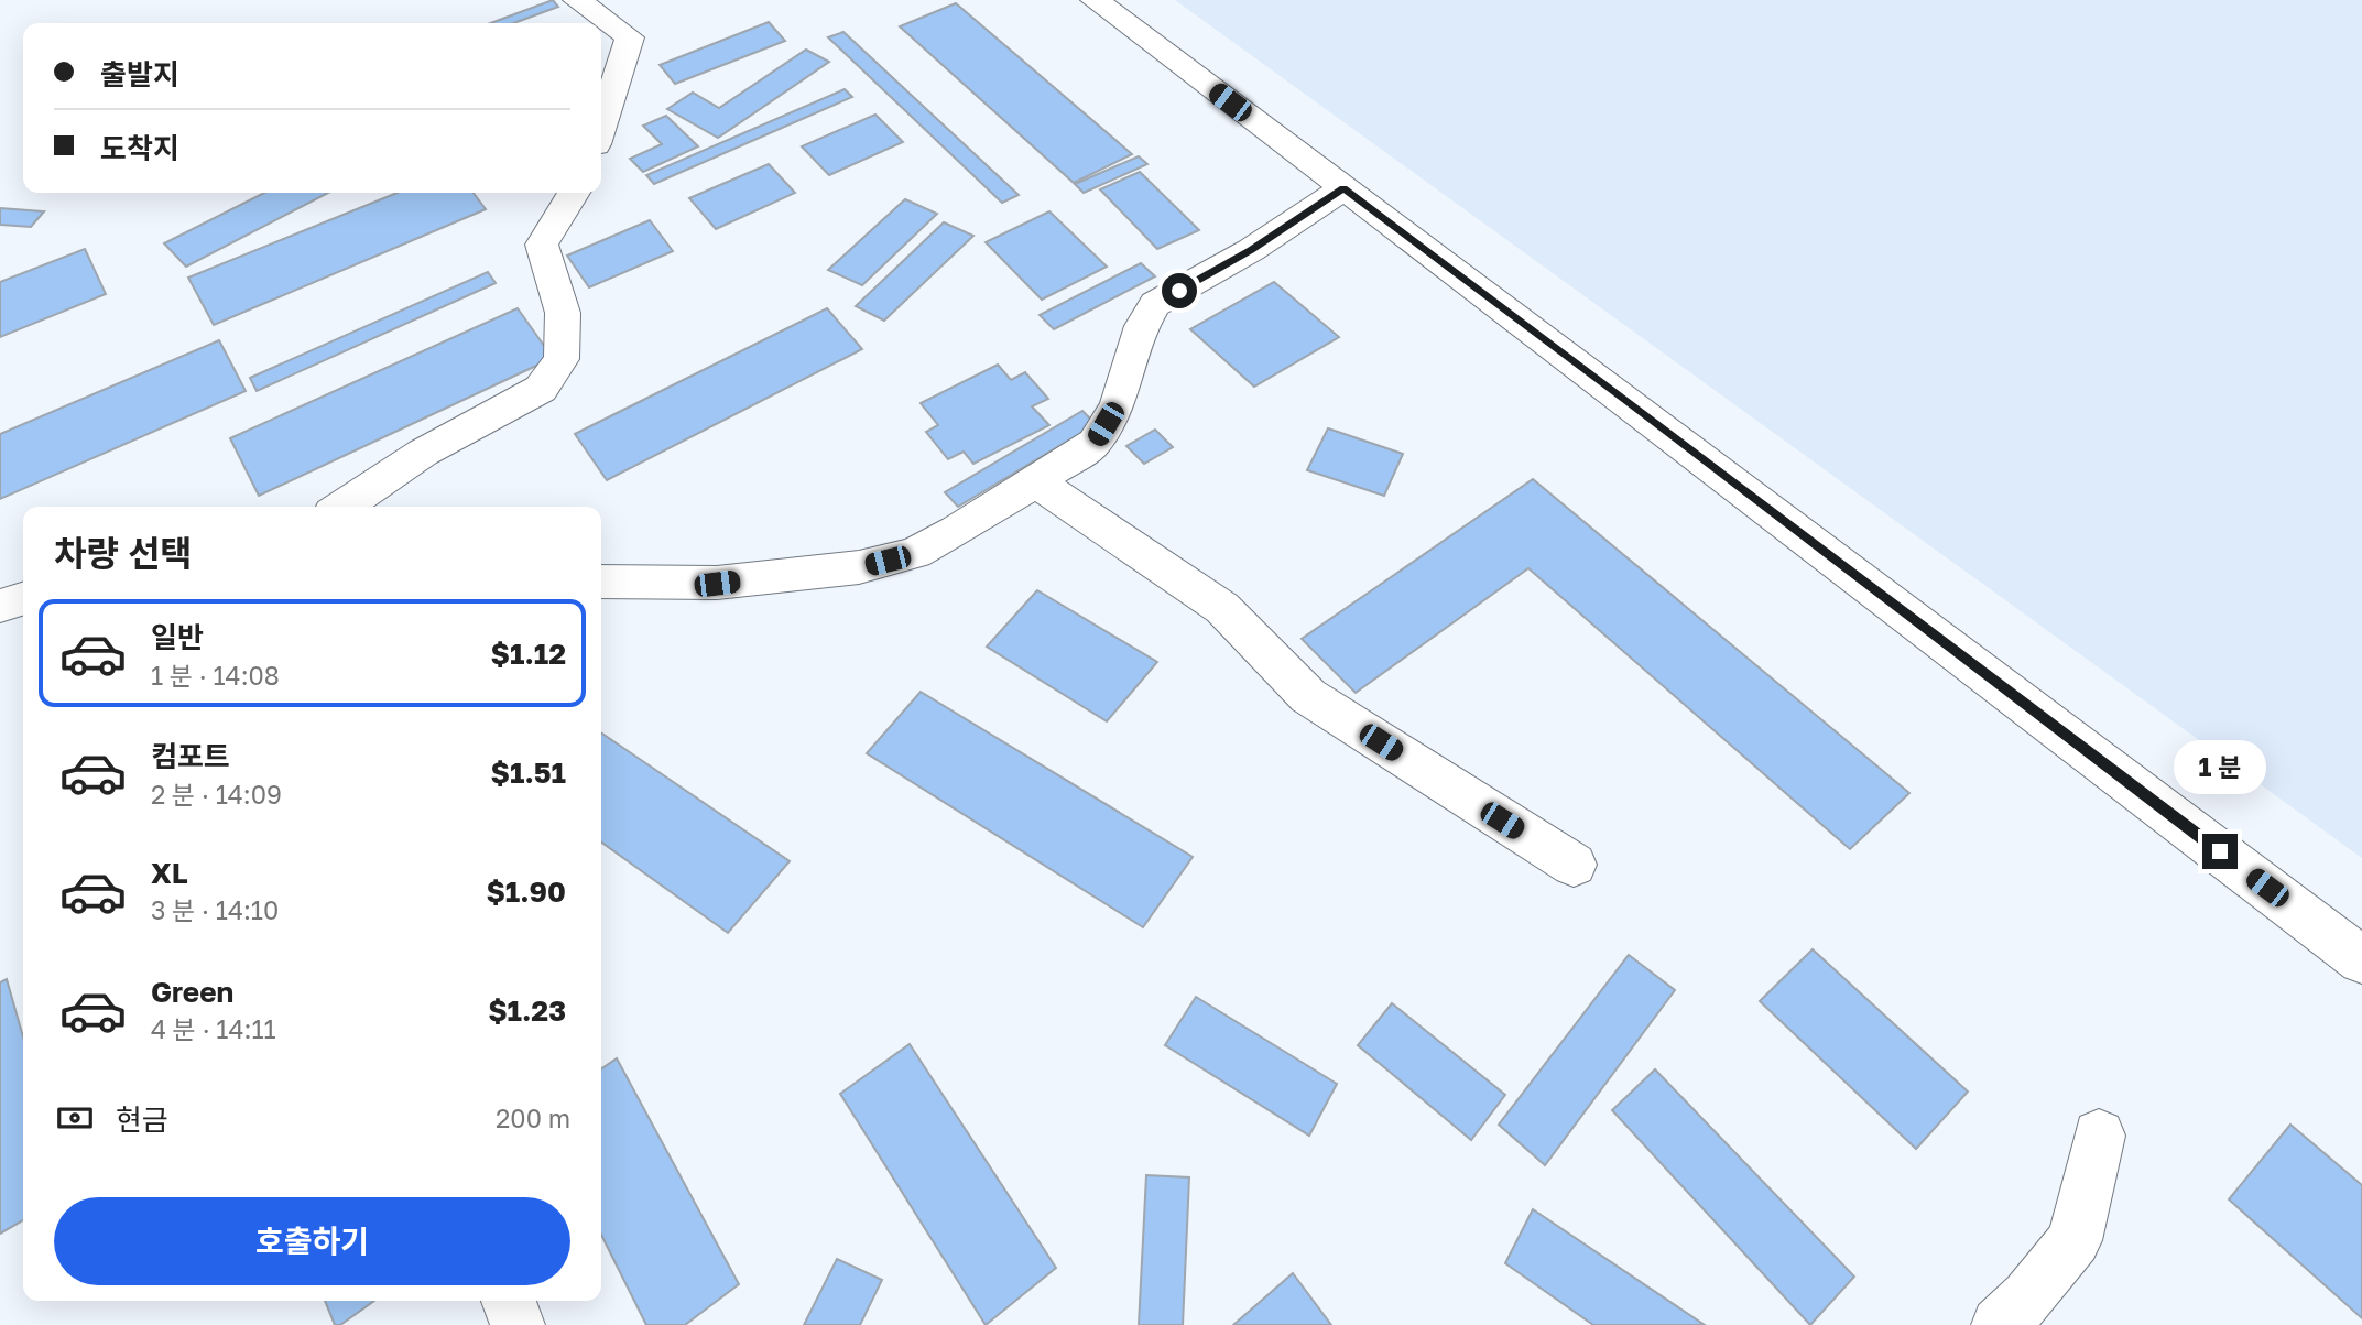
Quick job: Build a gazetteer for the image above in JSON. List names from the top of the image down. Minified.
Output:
{"page":{"banner":["출발지","도착지"],"heading":"차량 선택","list":[{"name":"일반","note":"1 분 · 14:08","value":"$1.12"},{"name":"컴포트","note":"2 분 · 14:09","value":"$1.51"},{"name":"XL","note":"3 분 · 14:10","value":"$1.90"},{"name":"Green","note":"4 분 · 14:11","value":"$1.23"}],"bubble":"1 분","pay":["현금","200 m"],"buttons":"호출하기"}}
